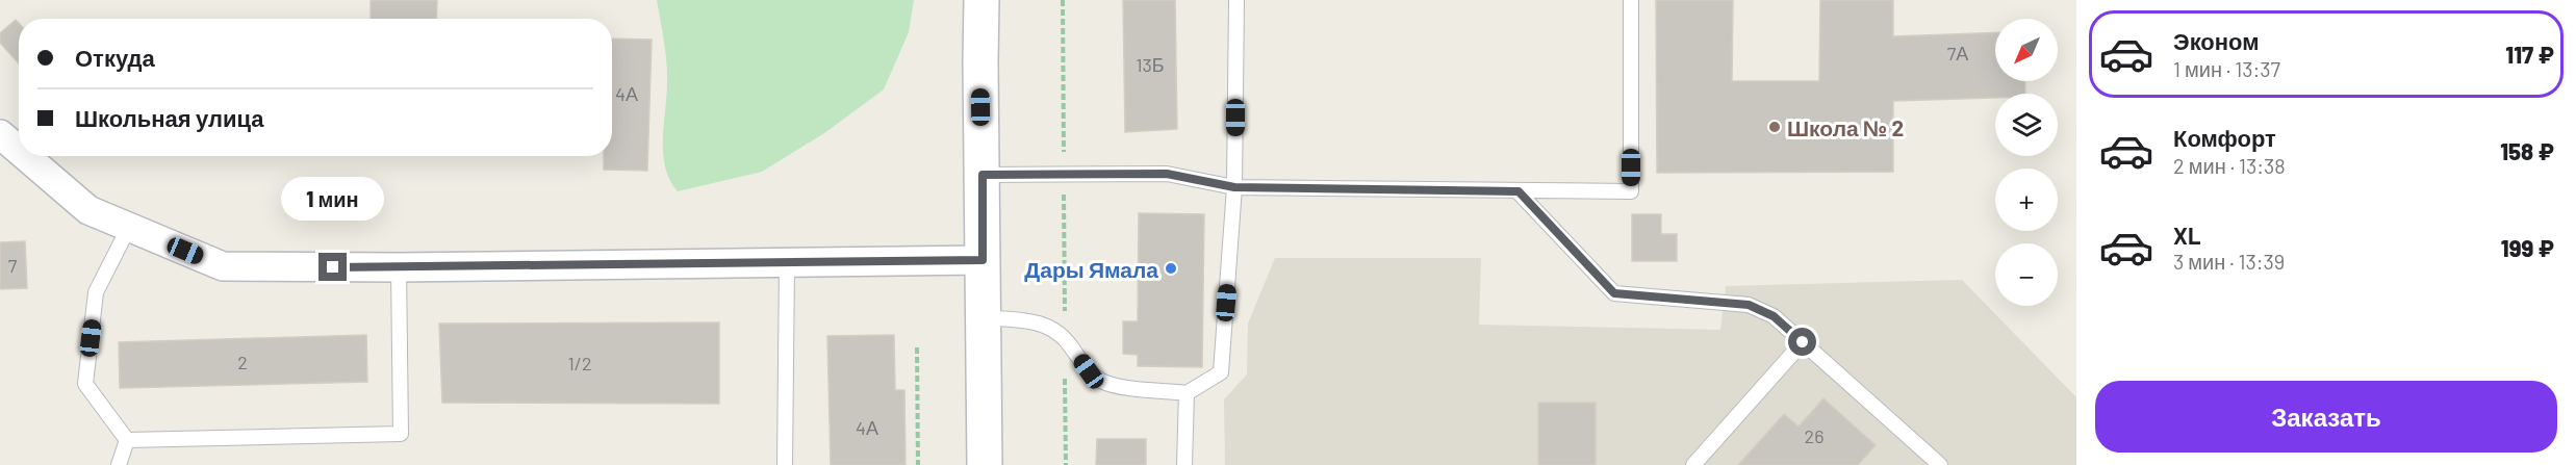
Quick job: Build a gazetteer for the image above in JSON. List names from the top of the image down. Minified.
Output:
{"places":["Школа № 2","Дары Ямала"],"house_numbers":["7А","13Б","4А","7","2","1/2","4А","26"],"north":"bottom left","page":{"list":[{"name":"Эконом","note":"1 мин · 13:37","value":"117 ₽"},{"name":"Комфорт","note":"2 мин · 13:38","value":"158 ₽"},{"name":"XL","note":"3 мин · 13:39","value":"199 ₽"}],"map_buttons":["+","−"],"banner":["Откуда","Школьная улица"],"bubble":"1 мин","buttons":"Заказать"}}
